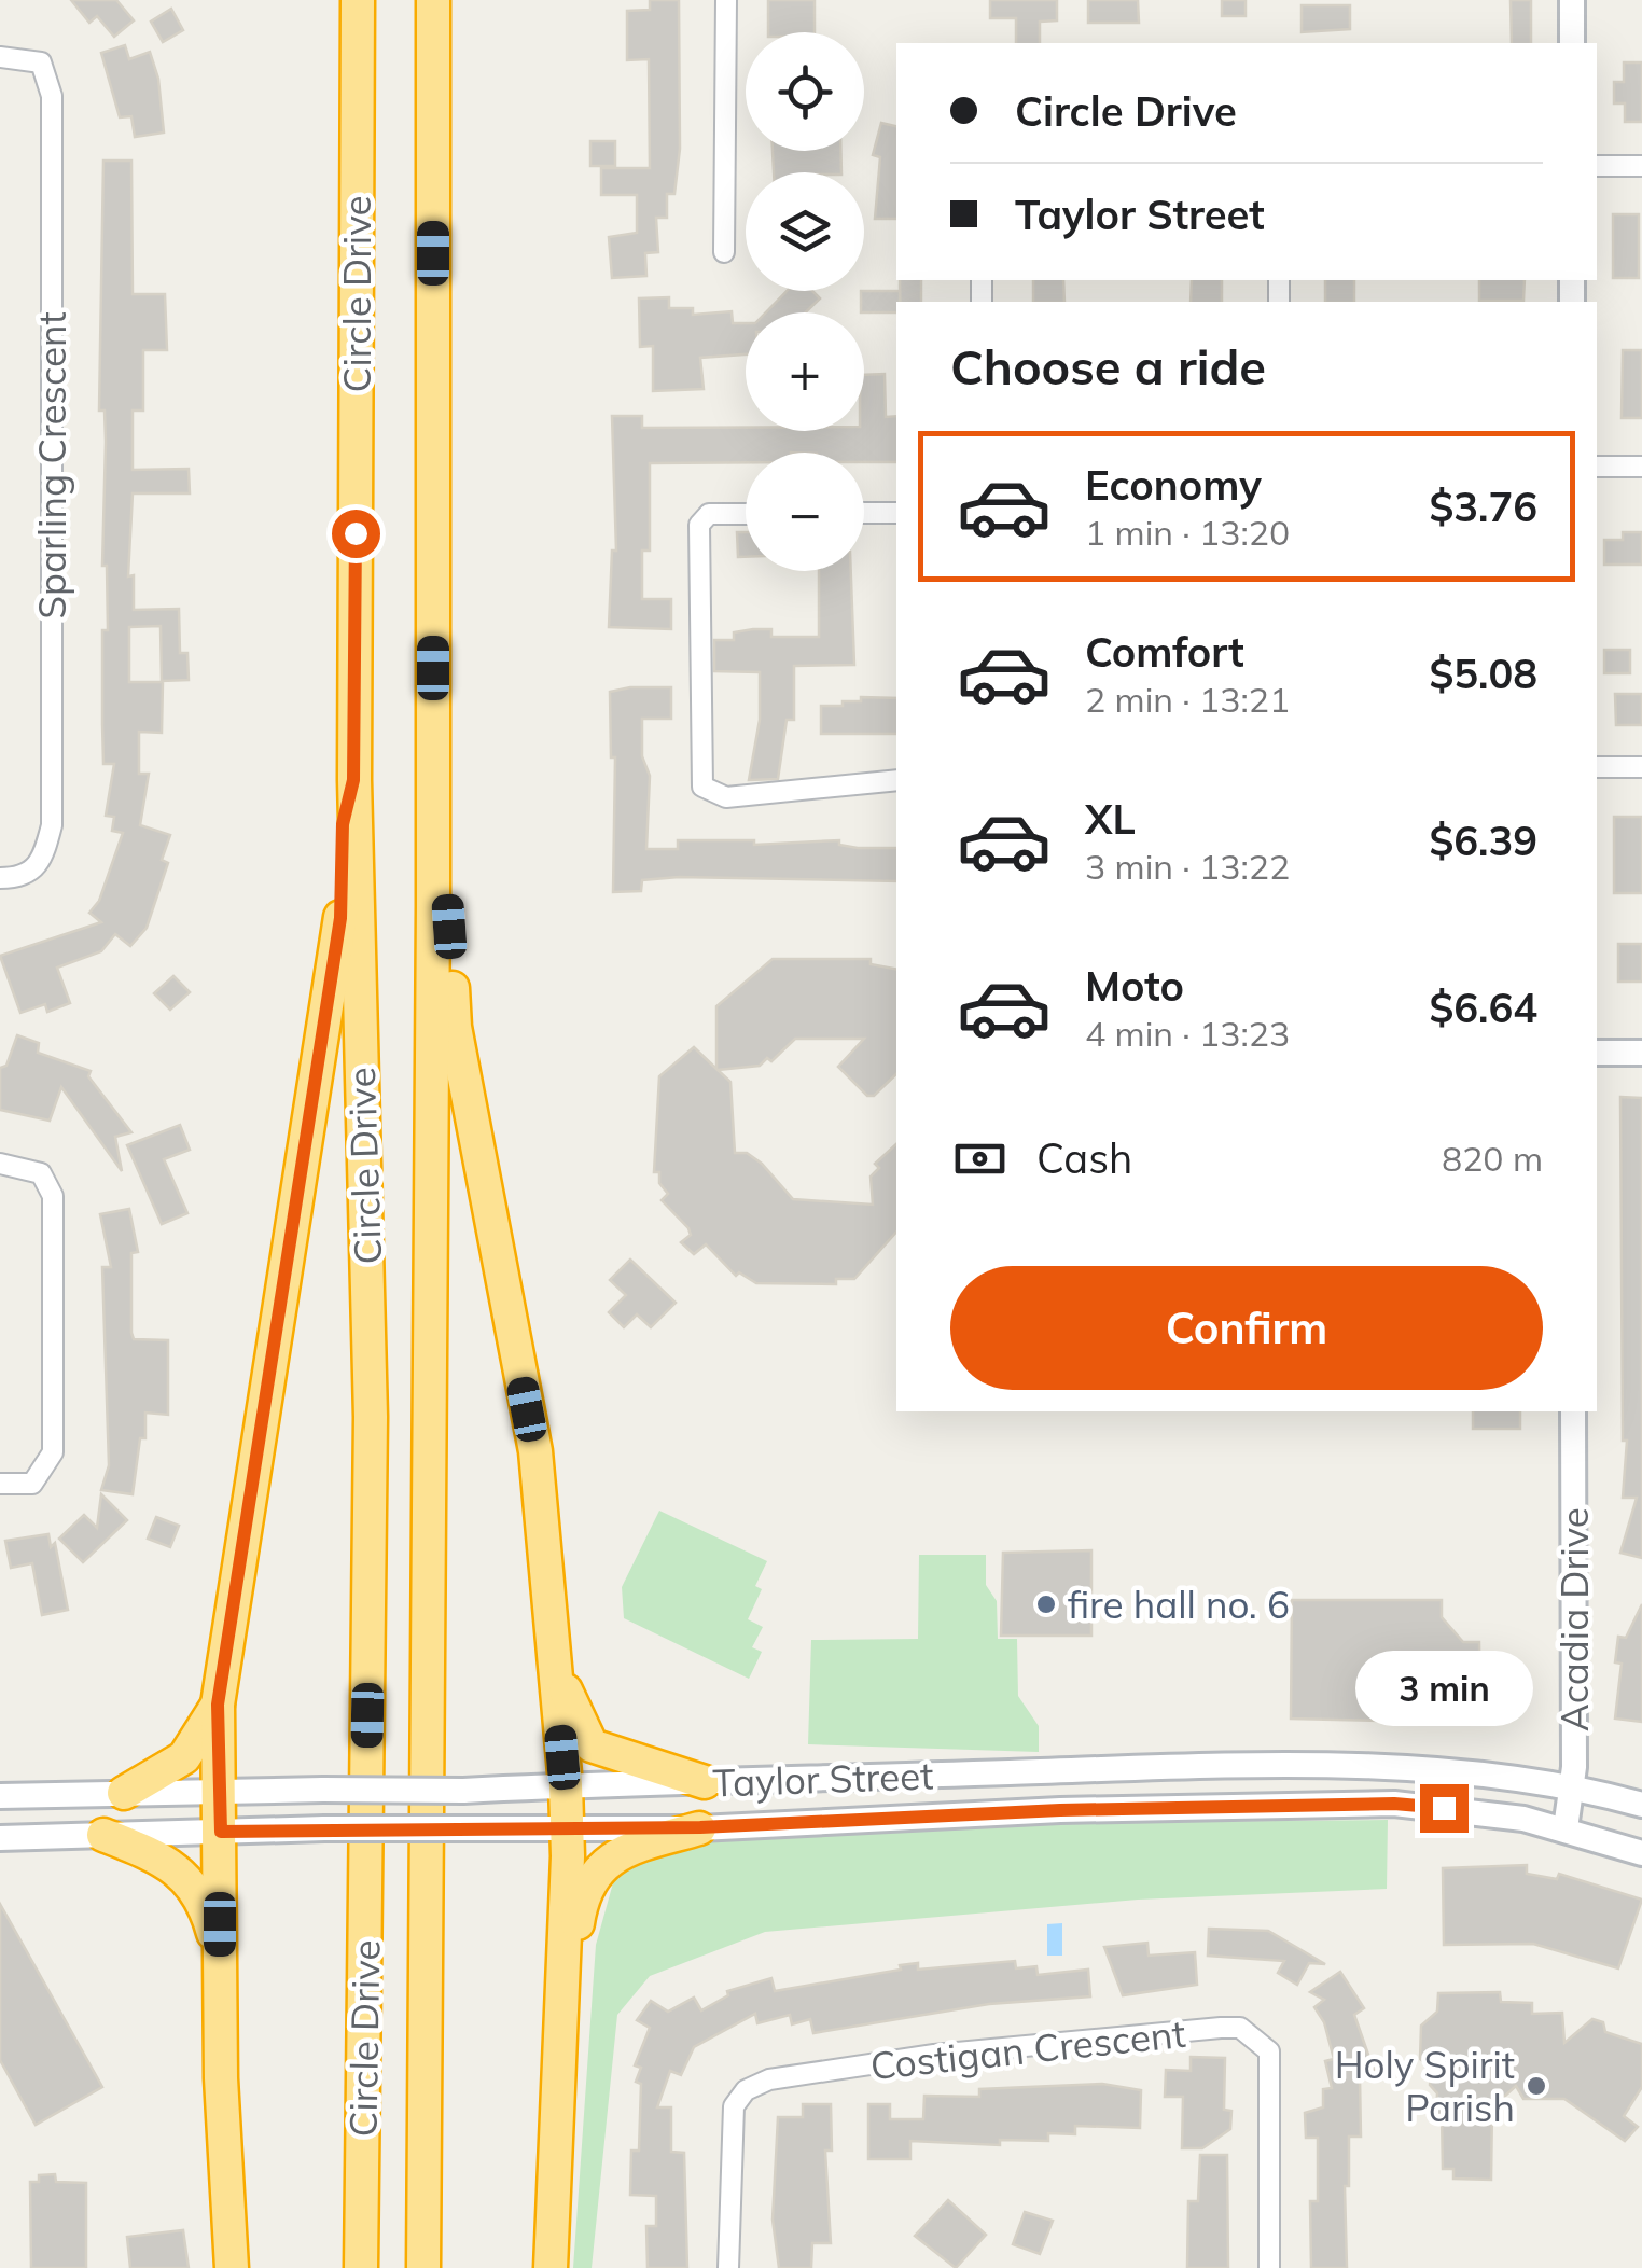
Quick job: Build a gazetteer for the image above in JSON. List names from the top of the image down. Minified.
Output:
{"streets":{"highway":["Circle Drive"],"main road":["Acadia Drive","Taylor Street"],"street":["Sparling Crescent","Costigan Crescent"]},"crossings":[["Acadia Drive","Taylor Street"]],"places":["fire hall no. 6","Holy Spirit Parish"],"page":{"map_buttons":["+","−"],"banner":["Circle Drive","Taylor Street"],"heading":"Choose a ride","list":[{"name":"Economy","note":"1 min · 13:20","value":"$3.76"},{"name":"Comfort","note":"2 min · 13:21","value":"$5.08"},{"name":"XL","note":"3 min · 13:22","value":"$6.39"},{"name":"Moto","note":"4 min · 13:23","value":"$6.64"}],"pay":["Cash","820 m"],"buttons":"Confirm","bubble":"3 min"}}
